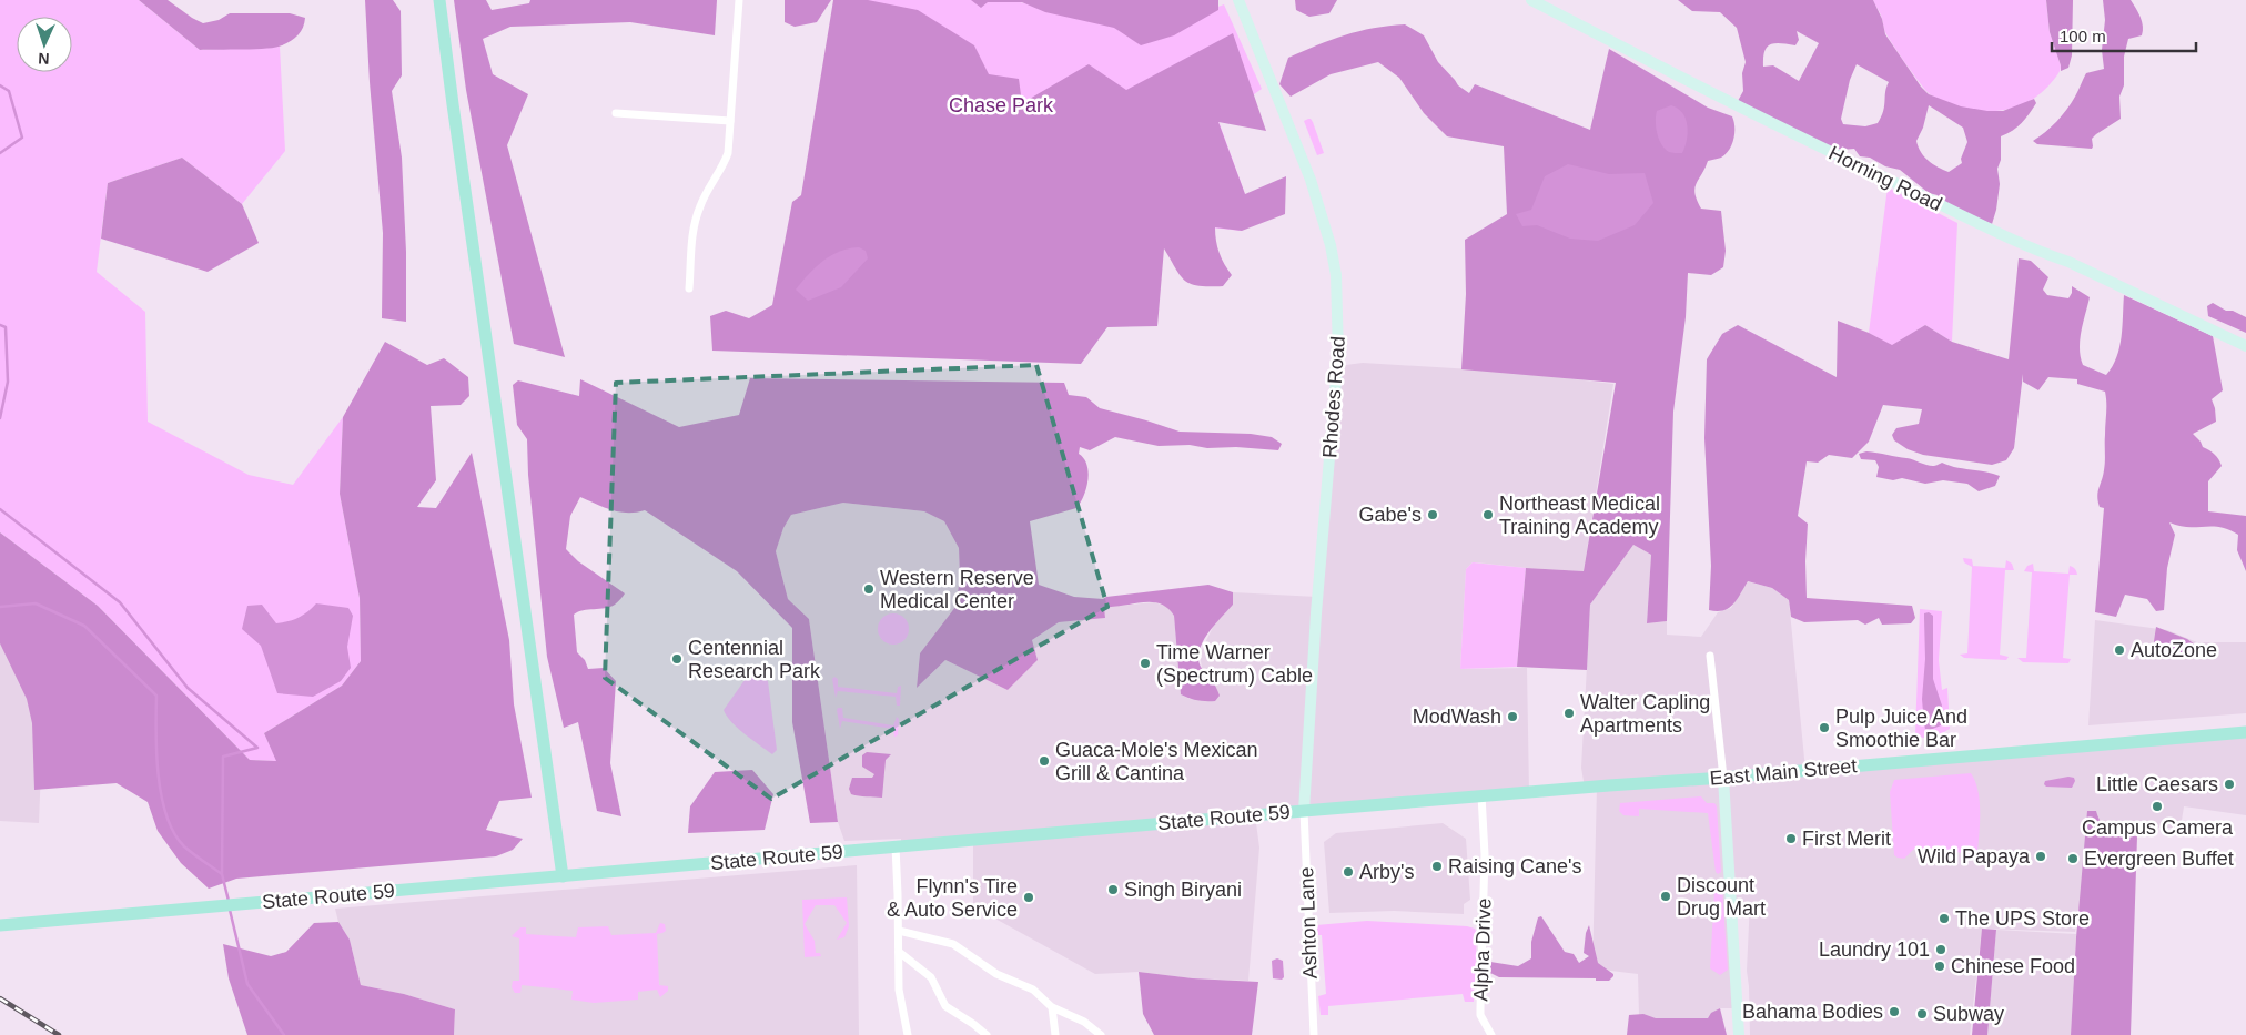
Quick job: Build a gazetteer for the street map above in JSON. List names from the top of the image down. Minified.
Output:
{"streets":{"main road":["East Main Street","State Route 59"],"street":["Horning Road","Rhodes Road","Ashton Lane","Alpha Drive"]},"crossings":[["Rhodes Road","State Route 59"],["Rhodes Road","Ashton Lane"],["East Main Street","State Route 59"],["State Route 59","Ashton Lane"],["State Route 59","Alpha Drive"]],"parks":["Chase Park"],"places":["Gabe's","Northeast Medical Training Academy","Western Reserve Medical Center","AutoZone","Centennial Research Park","Time Warner (Spectrum) Cable","Walter Capling Apartments","ModWash","Pulp Juice And Smoothie Bar","Guaca-Mole's Mexican Grill & Cantina","Little Caesars","Campus Camera","First Merit","Wild Papaya","Evergreen Buffet","Raising Cane's","Arby's","Singh Biryani","Discount Drug Mart","Flynn's Tire & Auto Service","The UPS Store","Laundry 101","Chinese Food","Bahama Bodies","Subway"],"scale_bar":"100 m","north":"bottom"}
